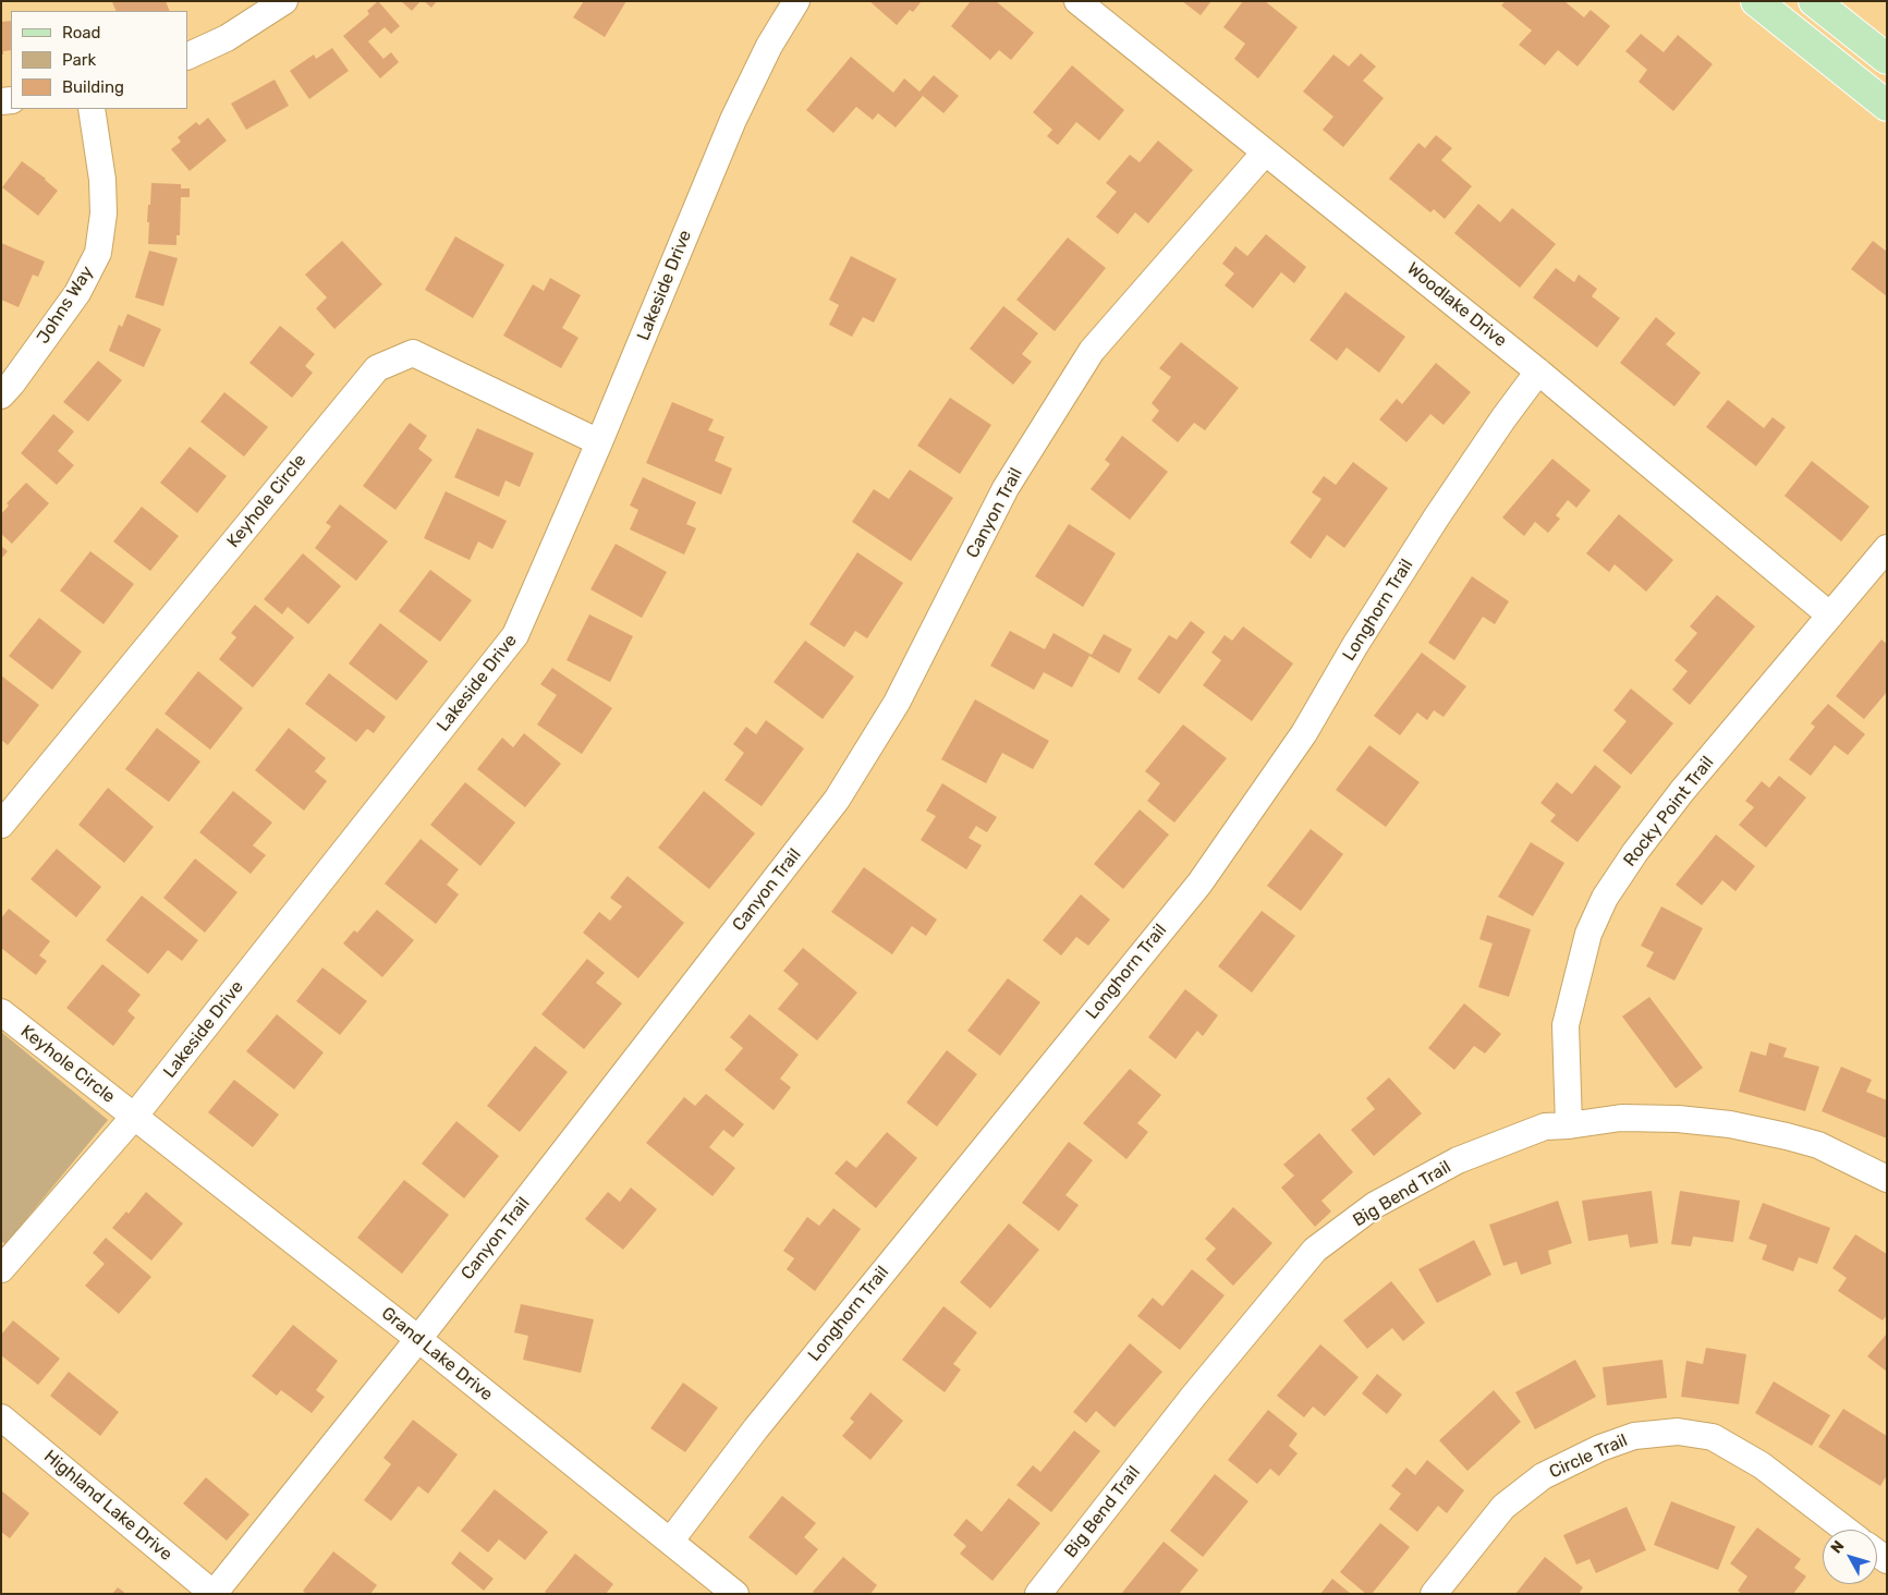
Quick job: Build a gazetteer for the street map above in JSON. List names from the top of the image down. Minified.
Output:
{"streets":{"street":["Lakeside Drive","Johns Way","Woodlake Drive","Keyhole Circle","Canyon Trail","Longhorn Trail","Rocky Point Trail","Big Bend Trail","Grand Lake Drive","Circle Trail","Highland Lake Drive"]},"crossings":[["Lakeside Drive","Keyhole Circle"],["Lakeside Drive","Grand Lake Drive"],["Woodlake Drive","Canyon Trail"],["Woodlake Drive","Longhorn Trail"],["Woodlake Drive","Rocky Point Trail"],["Keyhole Circle","Grand Lake Drive"],["Canyon Trail","Grand Lake Drive"],["Canyon Trail","Highland Lake Drive"],["Longhorn Trail","Grand Lake Drive"],["Rocky Point Trail","Big Bend Trail"]],"legend":["Road","Park","Building"],"north":"top left"}
